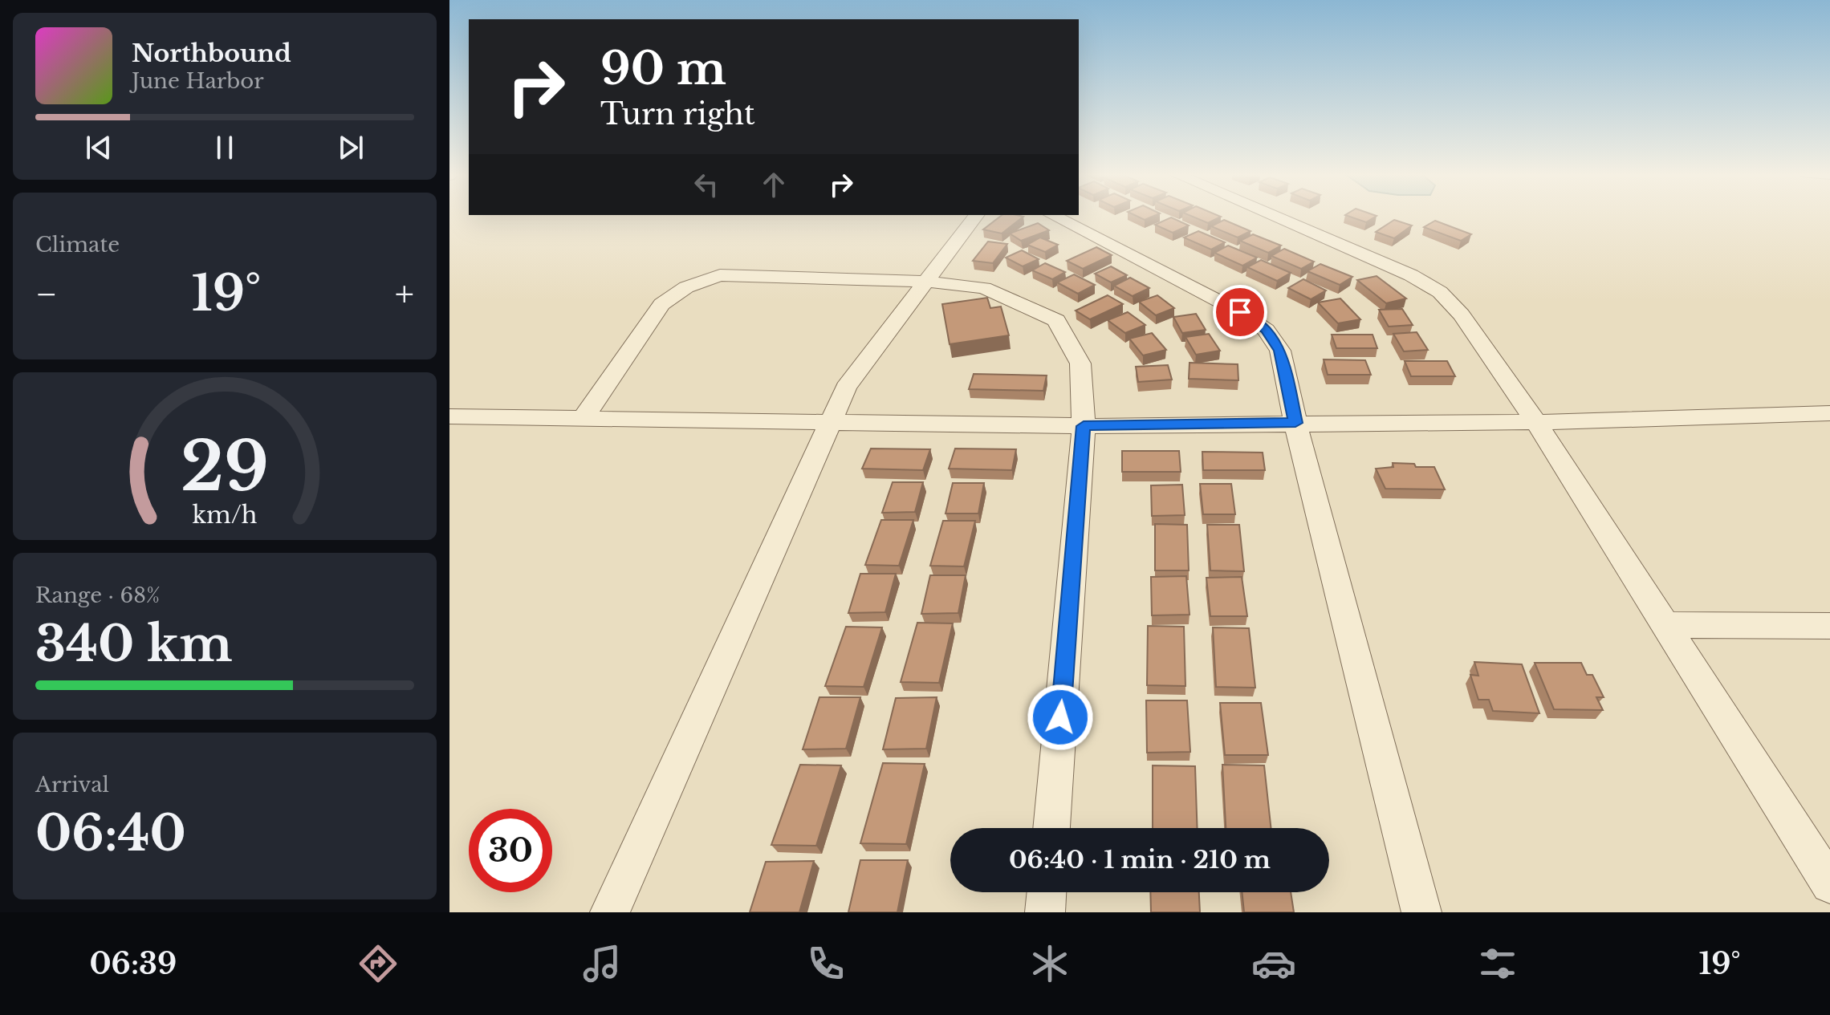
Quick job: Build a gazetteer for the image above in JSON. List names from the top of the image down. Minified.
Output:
{"page":{"turn":["90 m","Turn right"],"song":["Northbound","June Harbor"],"tile":["Climate",["Range · 68%","340 km"],["Arrival","06:40"]],"heat":["−","19°","+"],"limit":"30","trip":"06:40 · 1 min · 210 m","tabs":["06:39","19°"],"gauge":["29","km/h"]}}
